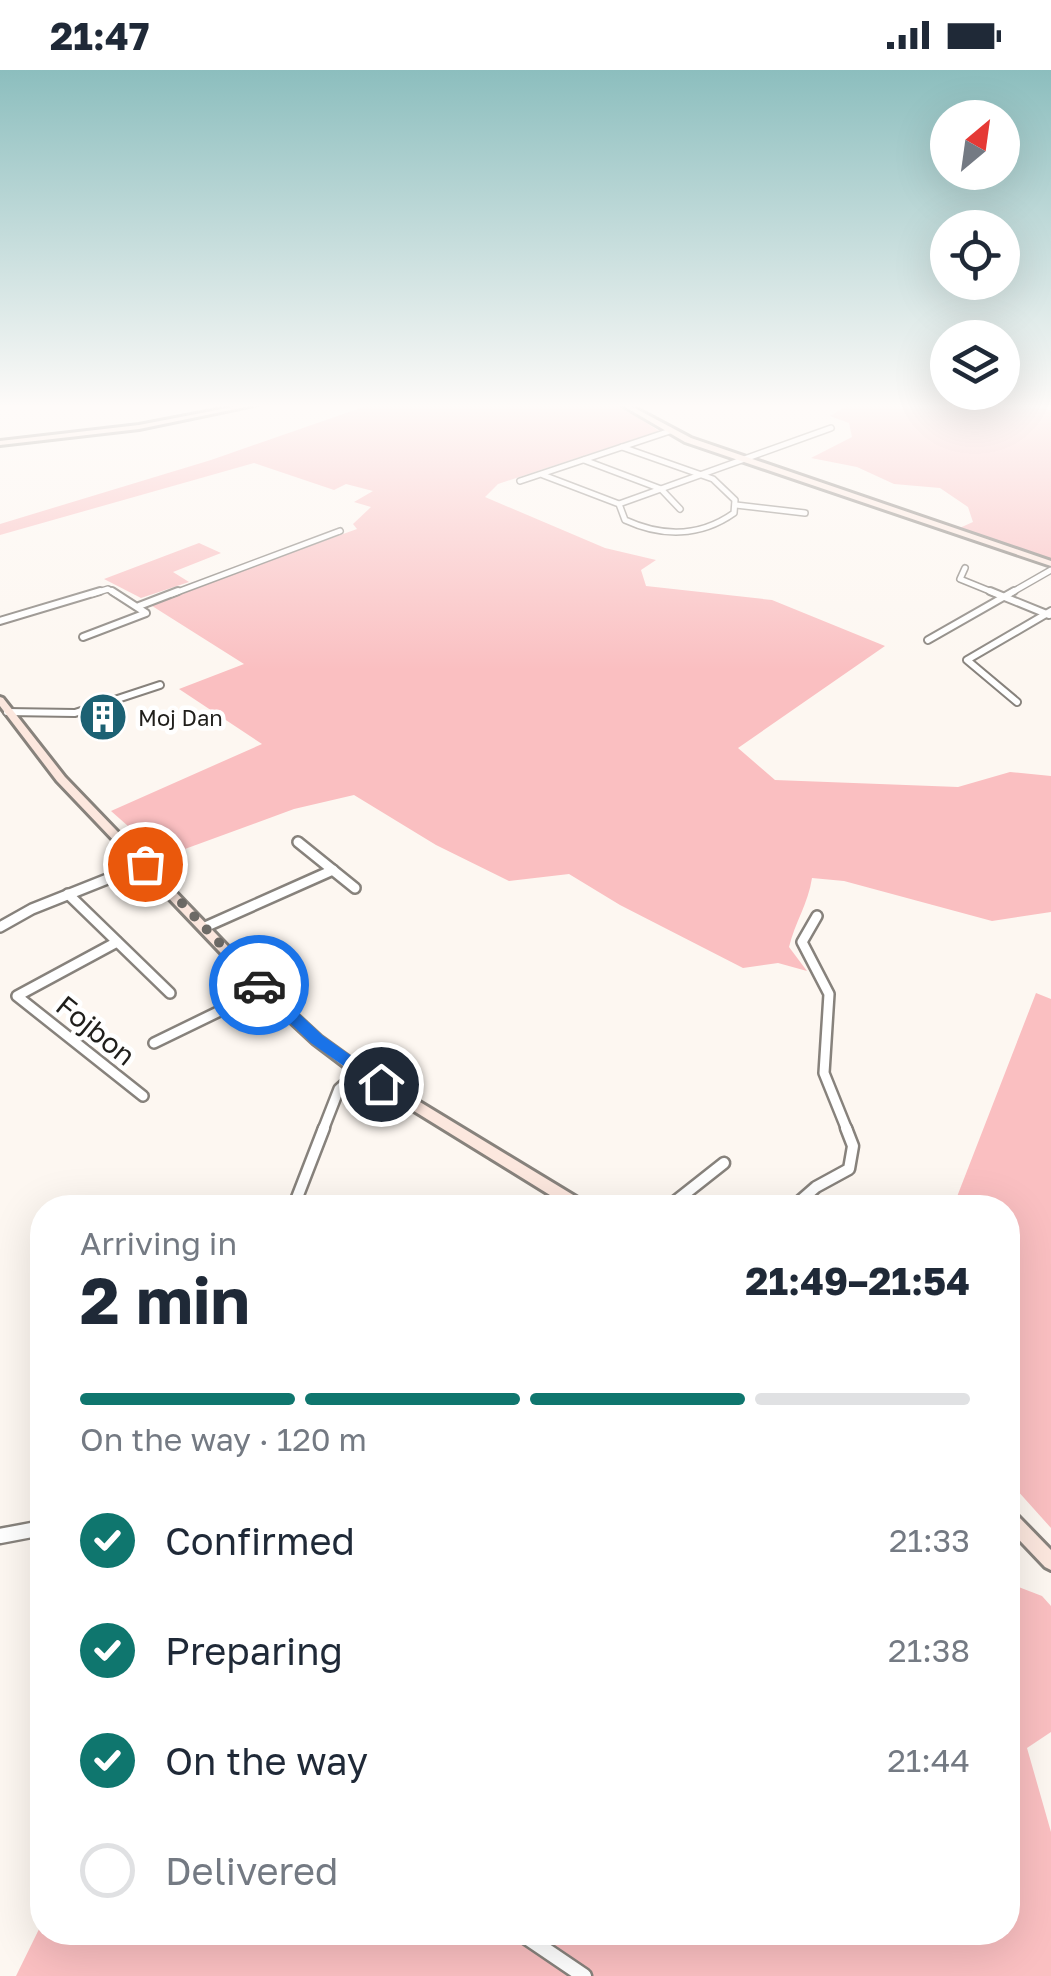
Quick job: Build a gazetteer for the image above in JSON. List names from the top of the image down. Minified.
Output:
{"streets":{"street":["Fojbon"]},"places":{"building":["Moj Dan"]},"north":"top right","page":{"status":"21:47","heading":["2 min","Arriving in","21:49–21:54"],"bar":"On the way · 120 m","list":[["Confirmed","21:33"],["Preparing","21:38"],["On the way","21:44"],"Delivered"]}}
